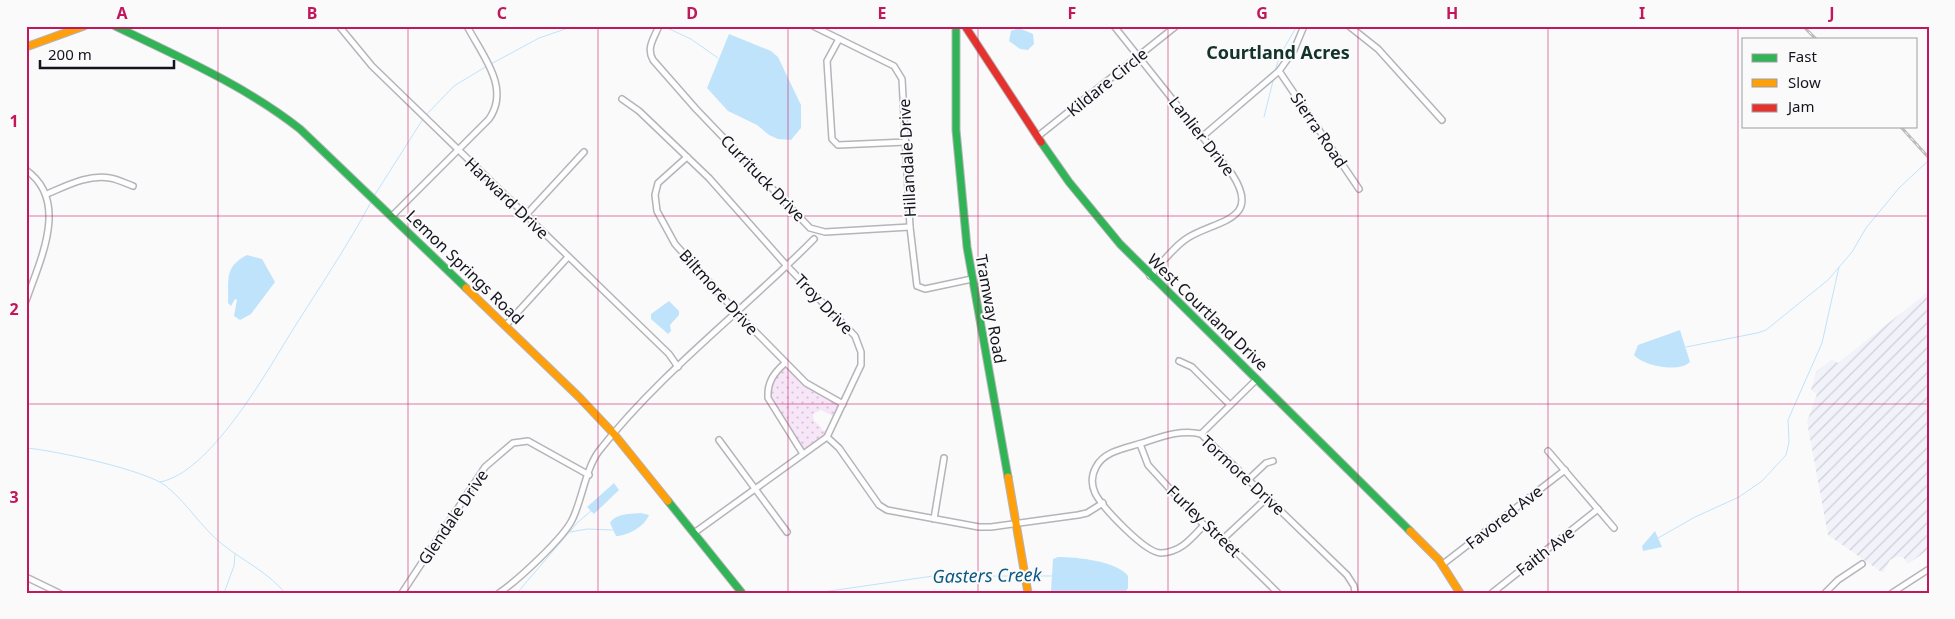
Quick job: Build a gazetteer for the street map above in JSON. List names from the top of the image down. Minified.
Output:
{"streets":{"street":["Kildare Circle","Sierra Road","Lanlier Drive","Hillandale Drive","Currituck Drive","Harward Drive","Lemon Springs Road","Biltmore Drive","Troy Drive","Tramway Road","West Courtland Drive","Tormore Drive","Glendale Drive","Favored Ave","Furley Street","Faith Ave"]},"crossings":[["Kildare Circle","Lanlier Drive"],["Kildare Circle","West Courtland Drive"],["Lanlier Drive","West Courtland Drive"],["Hillandale Drive","Currituck Drive"],["Hillandale Drive","Tramway Road"],["Lemon Springs Road","Troy Drive"],["Biltmore Drive","Troy Drive"],["West Courtland Drive","Favored Ave"],["Tormore Drive","Furley Street"]],"districts":["Courtland Acres"],"water":["Gasters Creek"],"legend":["Fast","Slow","Jam"],"scale_bar":"200 m","grid":{"columns":["A","B","C","D","E","F","G","H","I","J"],"rows":["1","2","3"]}}
